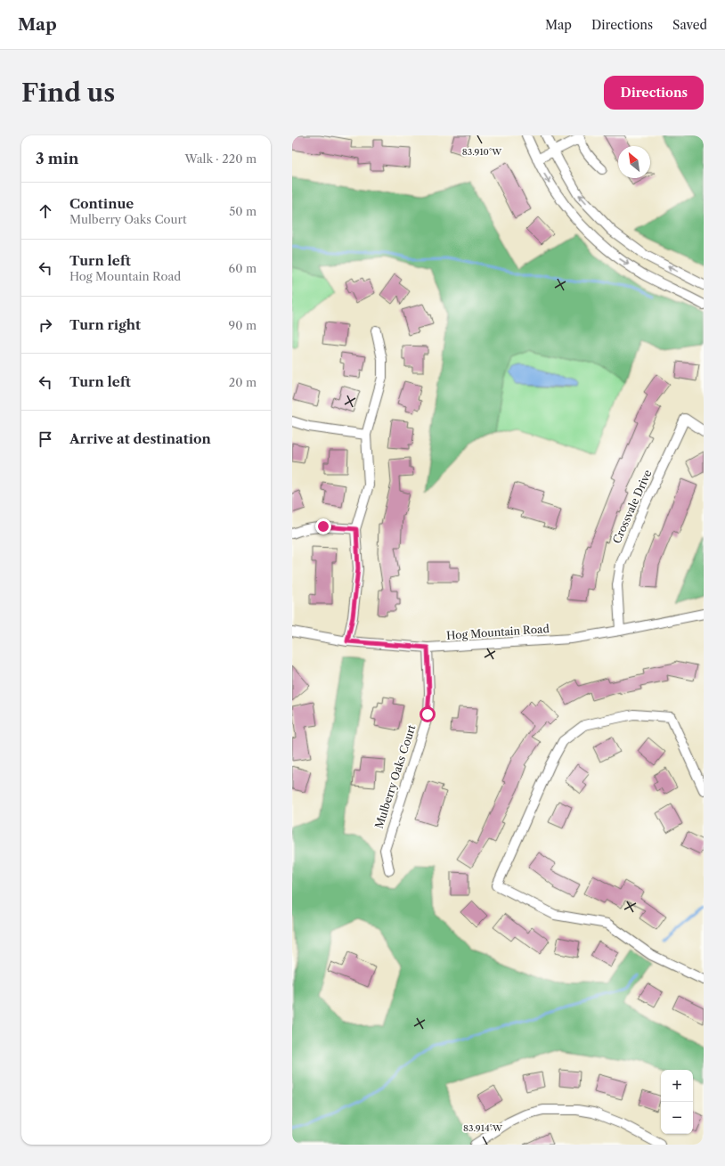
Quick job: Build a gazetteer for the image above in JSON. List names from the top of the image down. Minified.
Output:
{"streets":{"street":["Crossvale Drive","Hog Mountain Road","Mulberry Oaks Court"]},"crossings":[["Crossvale Drive","Hog Mountain Road"],["Hog Mountain Road","Mulberry Oaks Court"]],"north":"top left","page":{"header":"Map","nav":["Map","Directions","Saved"],"buttons":"Directions","title":"Find us","heading":["3 min","Walk · 220 m"],"list":[["Continue","Mulberry Oaks Court","50 m"],["Turn left","Hog Mountain Road","60 m"],["Turn right","90 m"],["Turn left","20 m"],"Arrive at destination"],"map_buttons":["+","−"]},"coordinates":["83.910°W","83.914°W"]}
